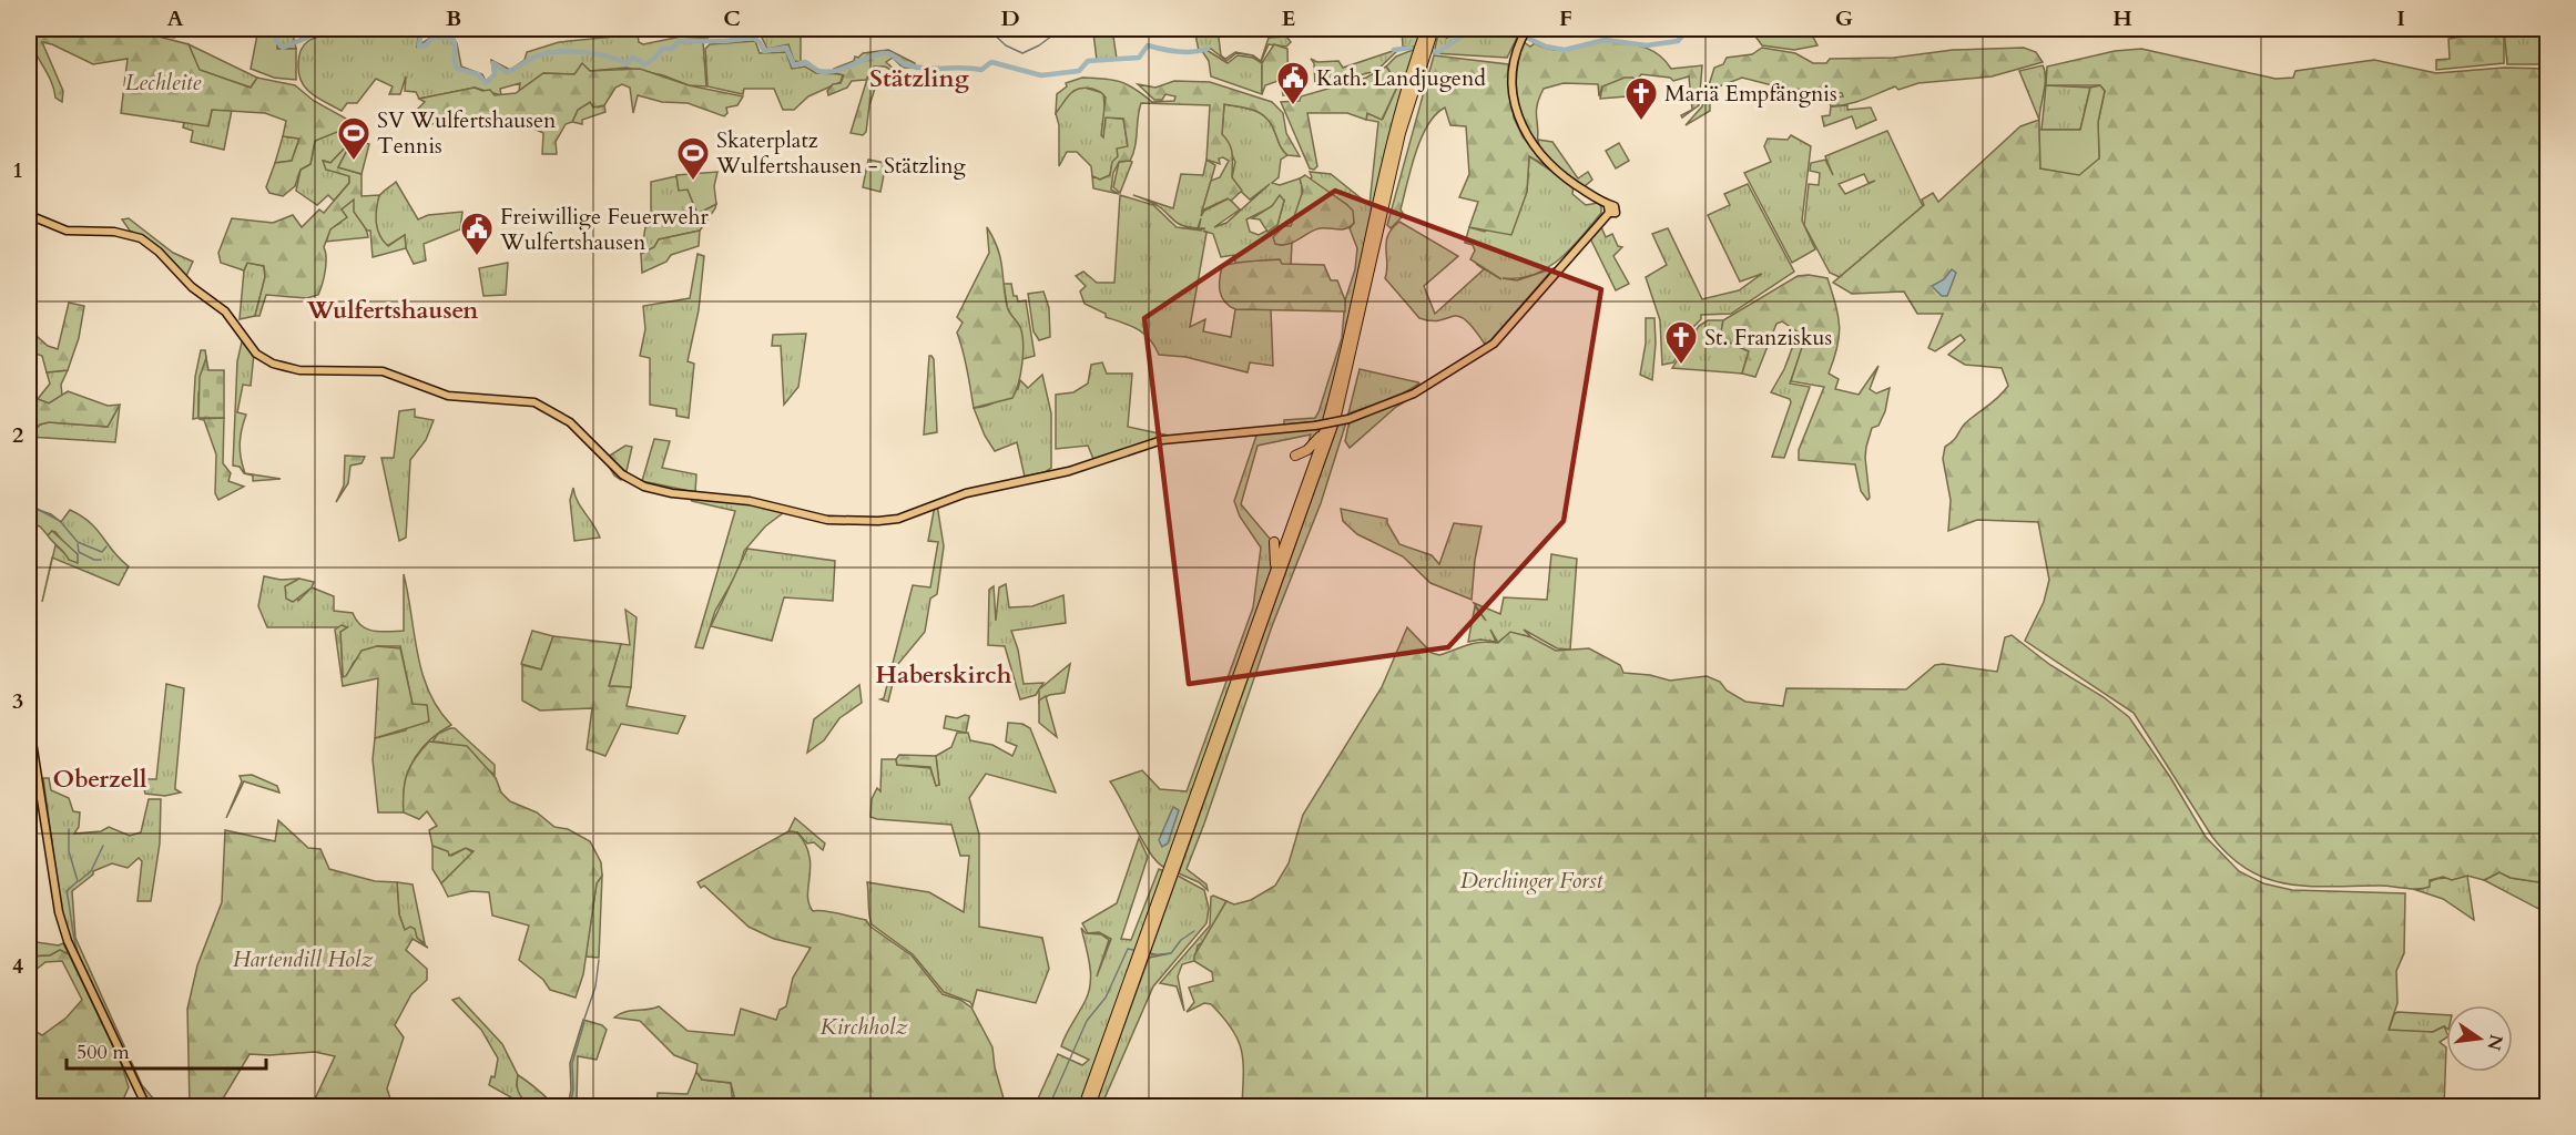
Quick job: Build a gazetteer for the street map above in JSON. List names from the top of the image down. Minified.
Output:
{"districts":["Stätzling","Wulfertshausen","Haberskirch","Oberzell"],"parks":["Lechleite","Derchinger Forst","Hartendill Holz","Kirchholz"],"places":{"public building":["Kath. Landjugend","Freiwillige Feuerwehr Wulfertshausen"],"church":["Mariä Empfängnis","St. Franziskus"],"sports":["SV Wulfertshausen Tennis","Skaterplatz Wulfertshausen - Stätzling"]},"scale_bar":"500 m","north":"right","grid":{"columns":["A","B","C","D","E","F","G","H","I"],"rows":["1","2","3","4"]}}
